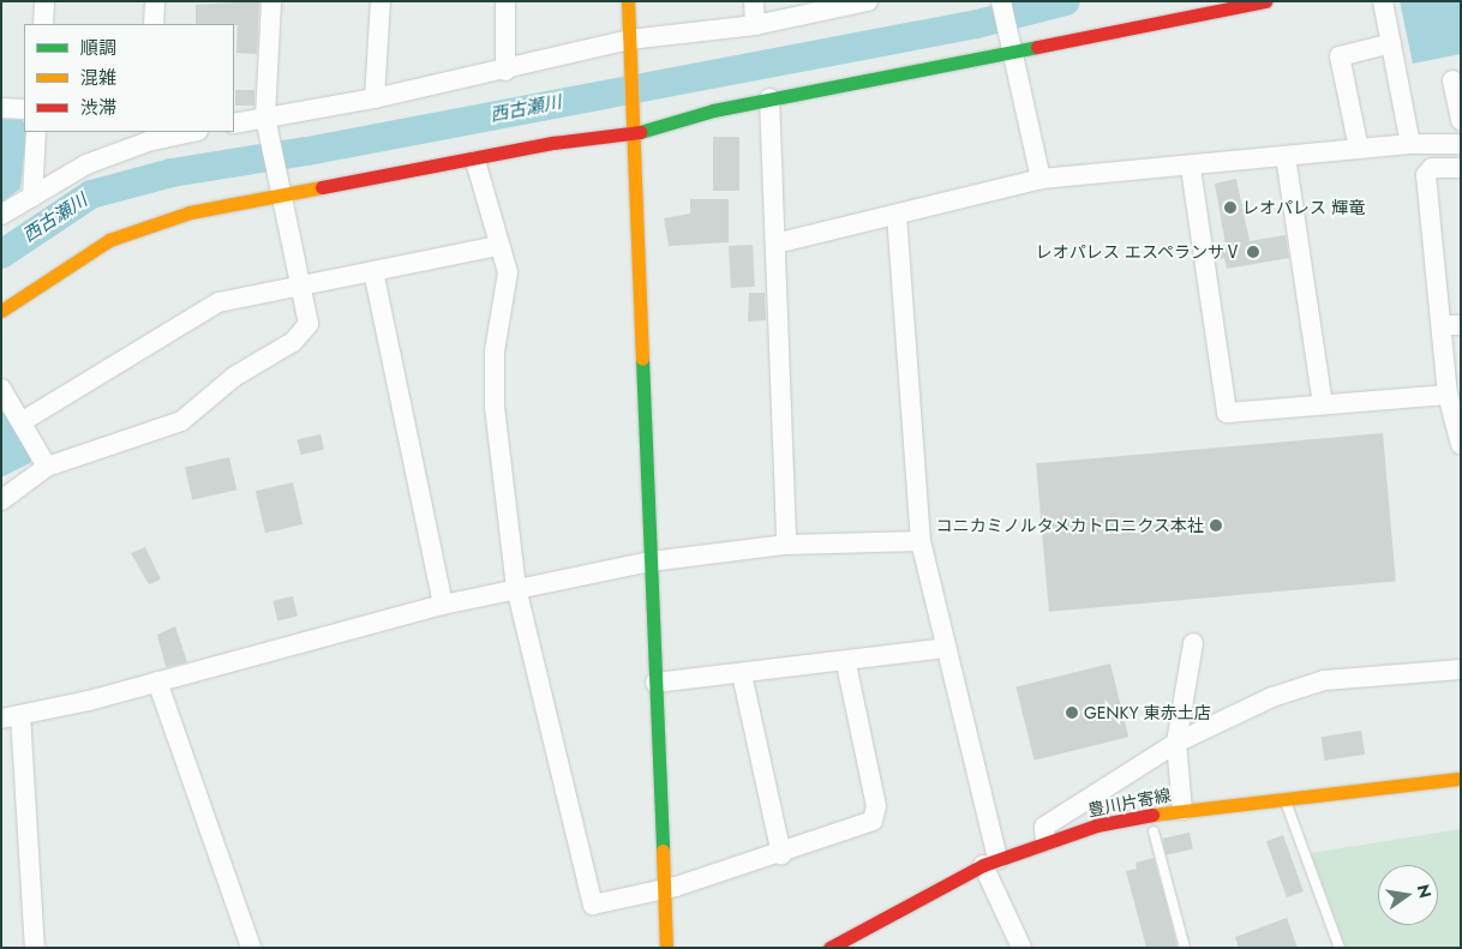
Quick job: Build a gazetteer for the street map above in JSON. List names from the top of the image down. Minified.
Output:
{"streets":{"street":["豊川片寄線"]},"water":["西古瀬川"],"places":["レオパレス 輝竜","レオパレス エスペランサⅤ","コニカミノルタメカトロニクス本社","GENKY 東赤土店"],"legend":["順調","混雑","渋滞"],"north":"right"}
